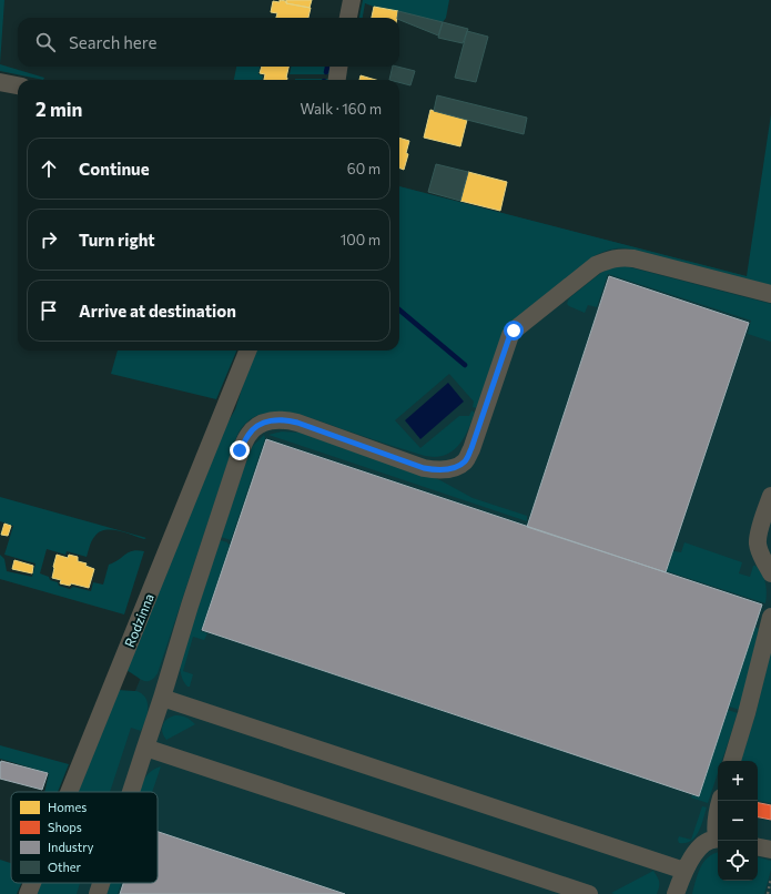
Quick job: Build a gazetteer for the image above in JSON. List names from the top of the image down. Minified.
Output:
{"streets":{"street":["Rodzinna"]},"legend":["Homes","Shops","Industry","Other"],"page":{"search":"Search here","heading":["2 min","Walk · 160 m"],"list":[["Continue","60 m"],["Turn right","100 m"],"Arrive at destination"],"map_buttons":["+","−"]}}
